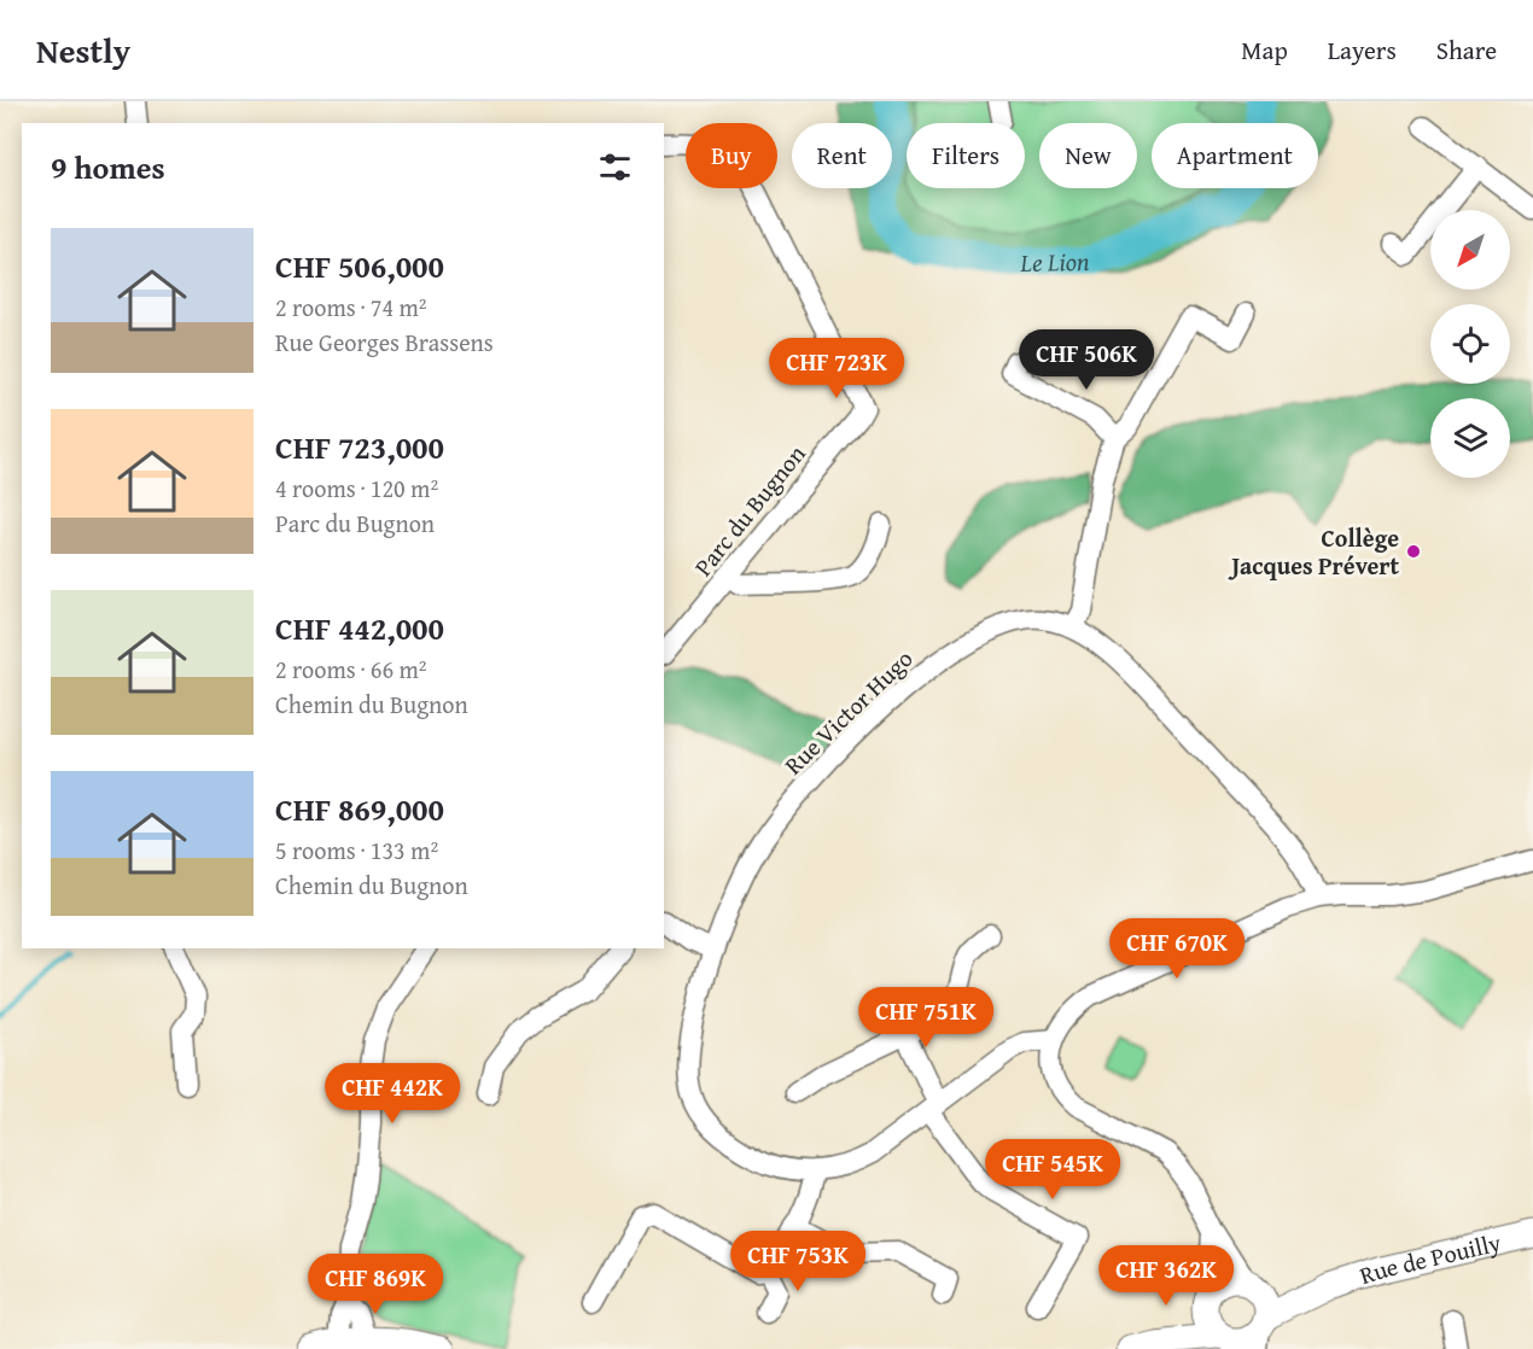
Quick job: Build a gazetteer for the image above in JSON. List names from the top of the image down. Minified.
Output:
{"streets":{"street":["Parc du Bugnon","Rue Victor Hugo","Rue de Pouilly"]},"water":["Le Lion"],"places":["Collège Jacques Prévert"],"north":"bottom left","page":{"header":"Nestly","nav":["Map","Layers","Share"],"chip":["Buy","Rent","Filters","New","Apartment"],"heading":"9 homes","list":[{"name":"CHF 506,000","note":"2 rooms · 74 m² · Rue Georges Brassens"},{"name":"CHF 723,000","note":"4 rooms · 120 m² · Parc du Bugnon"},{"name":"CHF 442,000","note":"2 rooms · 66 m² · Chemin du Bugnon"},{"name":"CHF 869,000","note":"5 rooms · 133 m² · Chemin du Bugnon"}],"price":["CHF 506K","CHF 723K","CHF 670K","CHF 751K","CHF 442K","CHF 545K","CHF 753K","CHF 362K","CHF 869K"]}}
